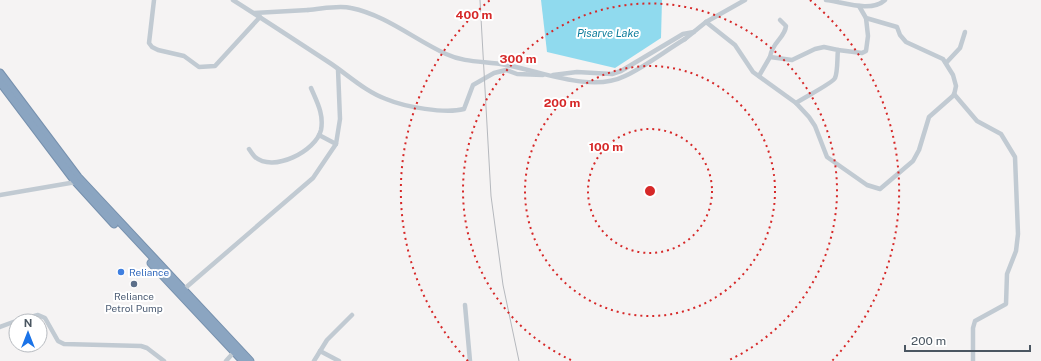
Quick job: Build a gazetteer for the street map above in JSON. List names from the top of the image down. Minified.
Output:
{"water":["Pisarve Lake"],"places":["Reliance","Reliance Petrol Pump"],"scale_bar":"200 m","north":"top","rings":["400 m","300 m","200 m","100 m"]}
